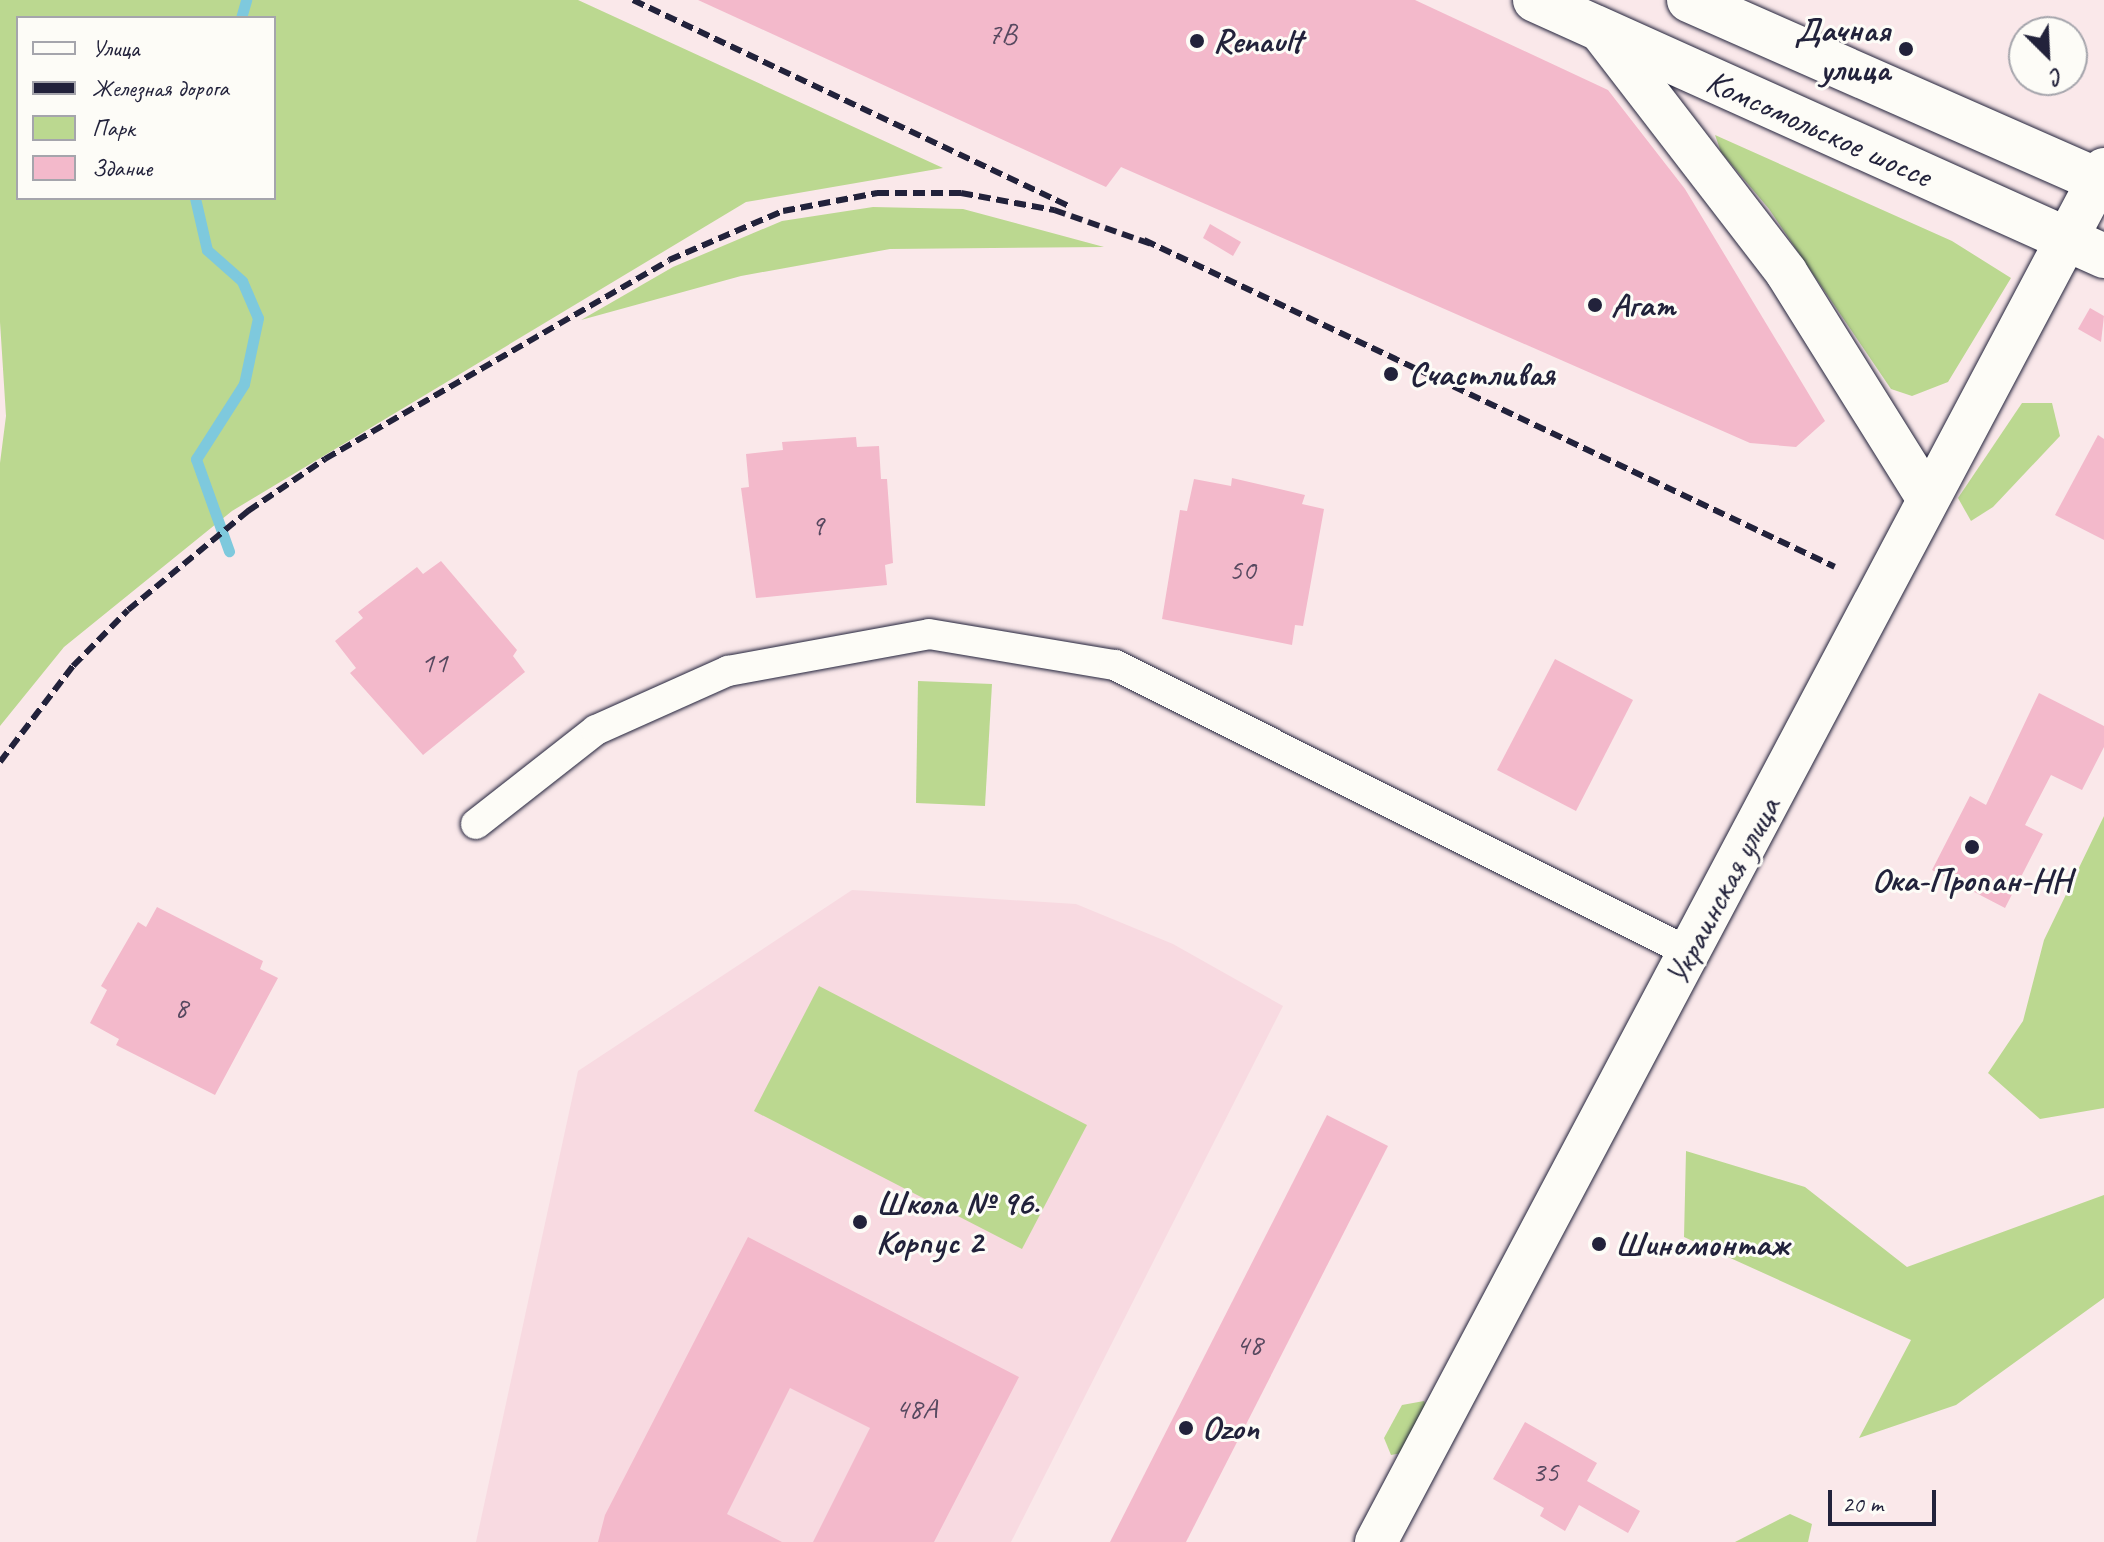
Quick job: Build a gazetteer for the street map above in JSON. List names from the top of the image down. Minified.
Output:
{"streets":{"main road":["Комсомольское шоссе"],"street":["Украинская улица"]},"crossings":[["Комсомольское шоссе","Украинская улица"]],"places":["Renault","Дачная улица","Агат","Счастливая","Ока-Пропан-НН","Школа № 96. Корпус 2","Шиномонтаж","Ozon"],"house_numbers":["7В","9","50","11","8","48","48А","35"],"legend":["Улица","Железная дорога","Парк","Здание"],"scale_bar":"20 m","north":"bottom right"}
